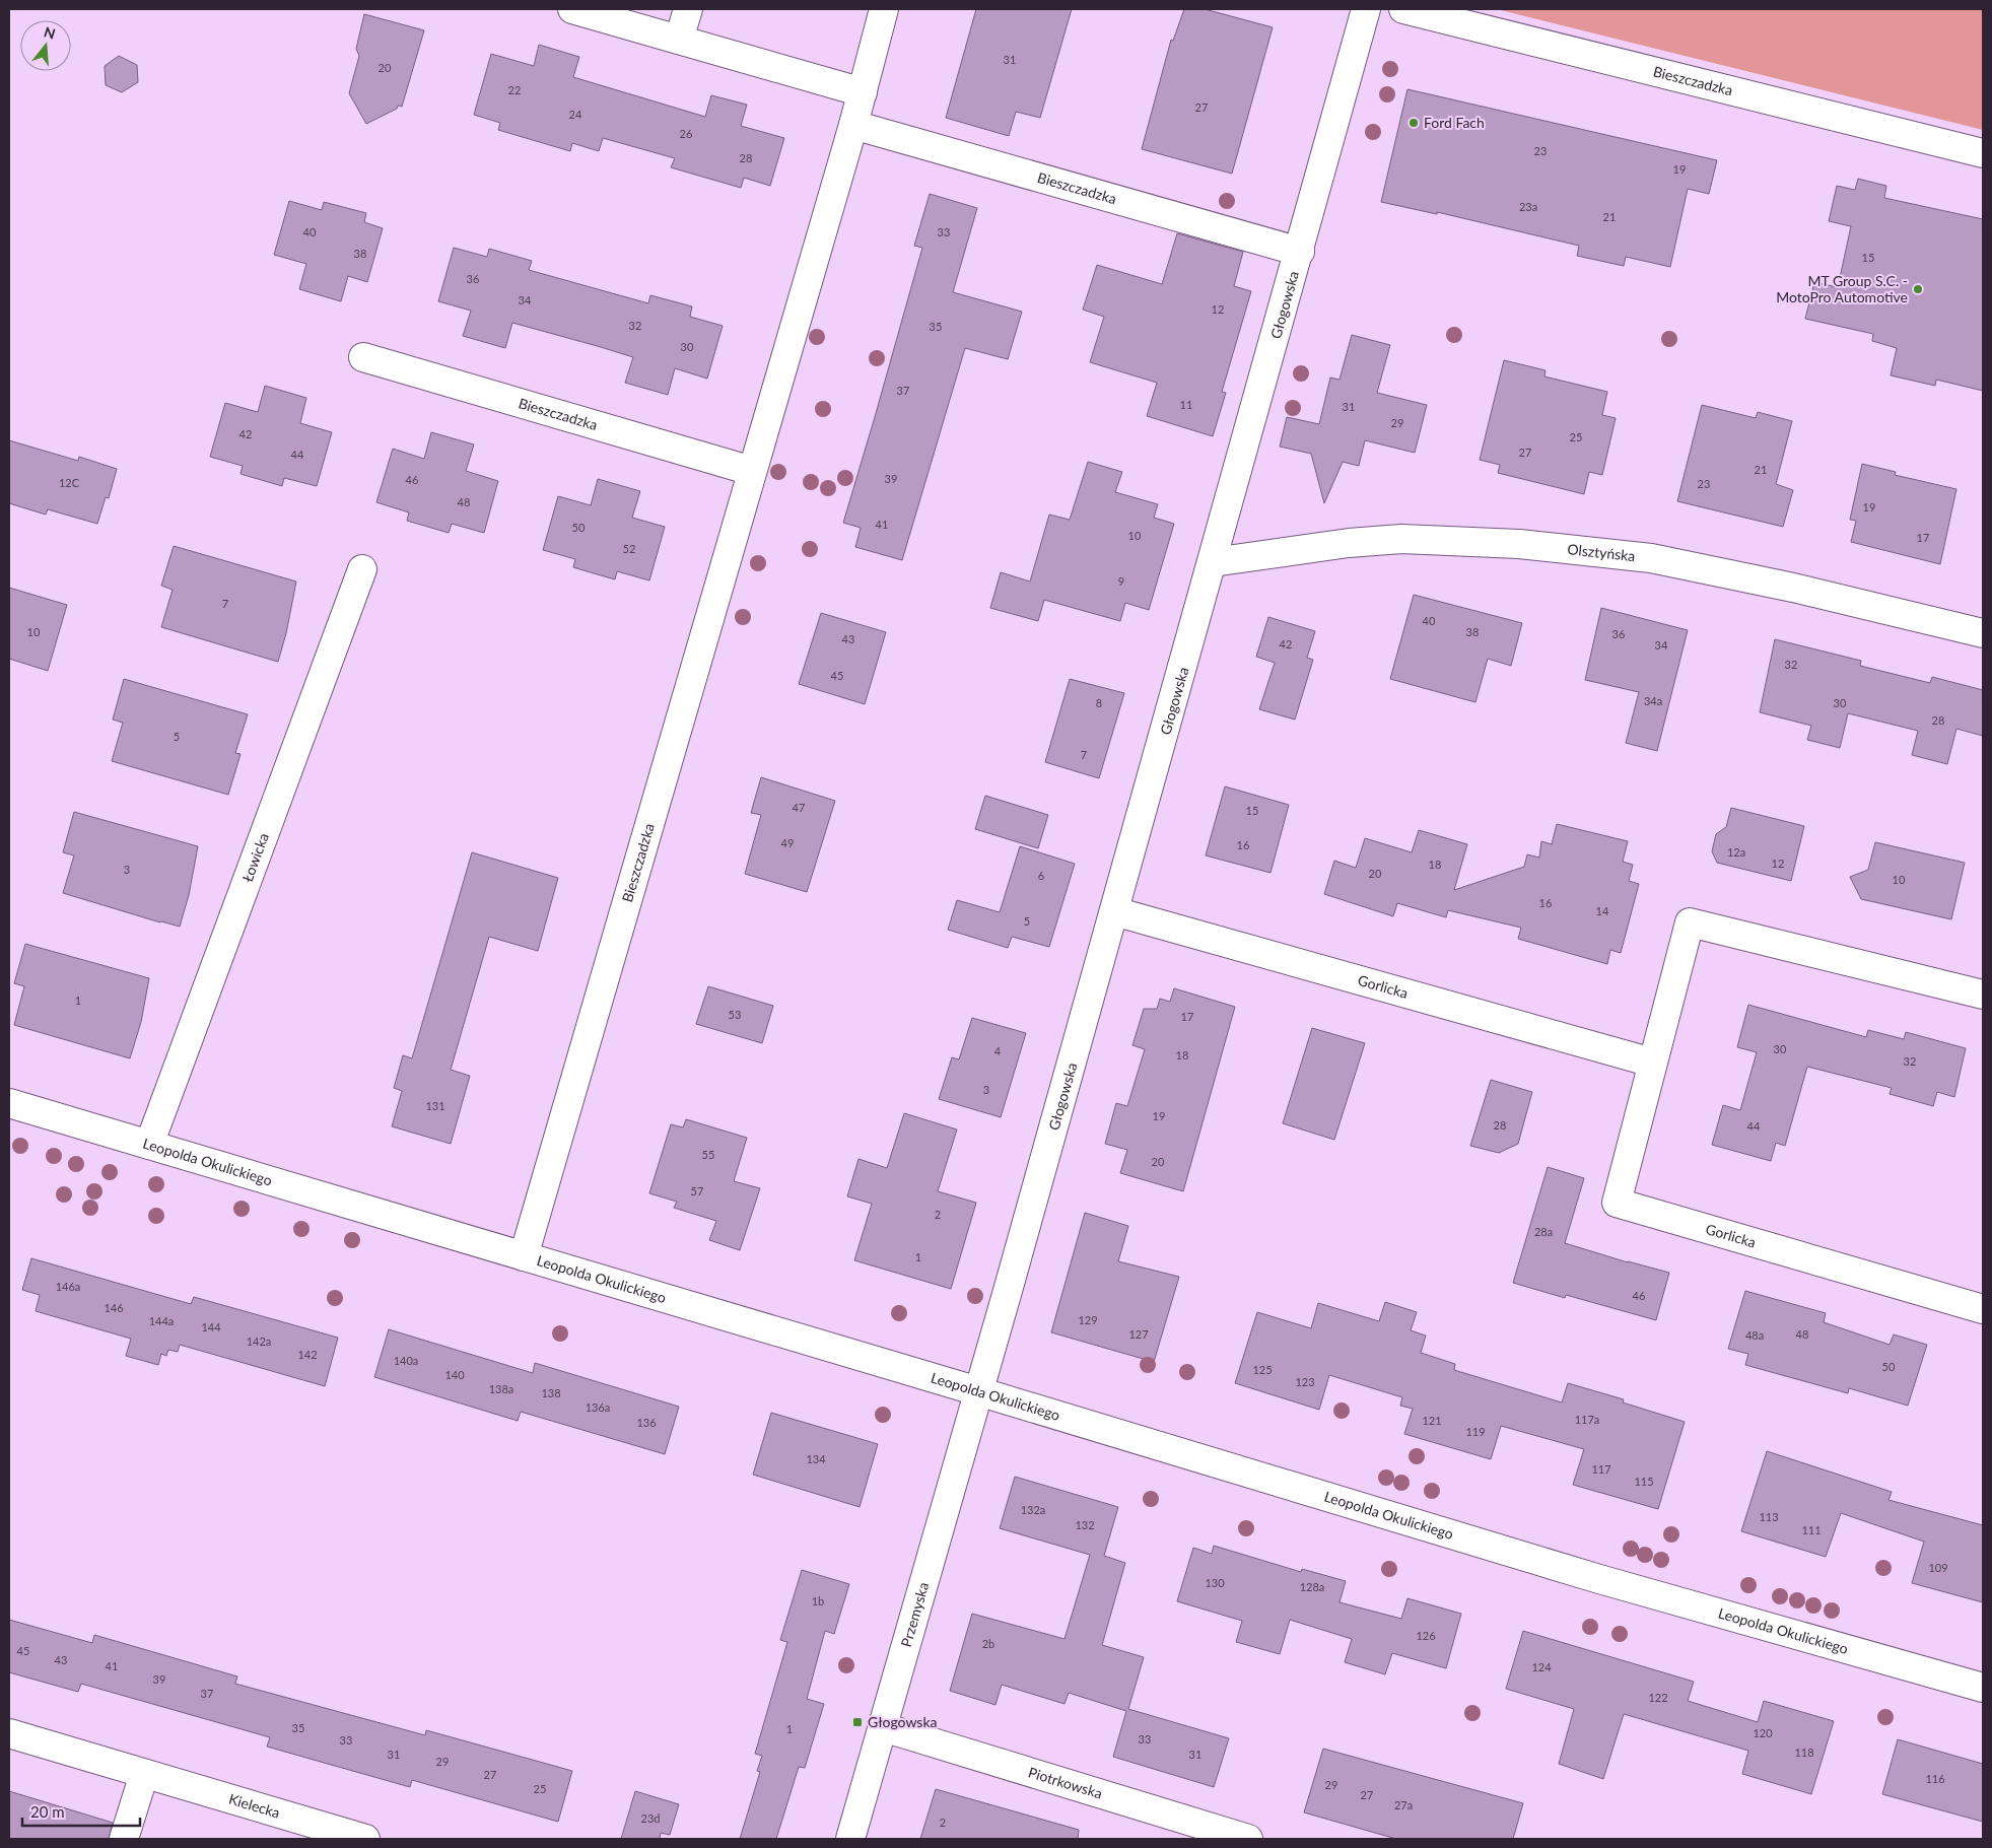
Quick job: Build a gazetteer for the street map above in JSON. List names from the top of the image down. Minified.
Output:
{"streets":{"street":["Bieszczadzka","Głogowska","Olsztyńska","Łowicka","Gorlicka","Leopolda Okulickiego","Przemyska","Piotrkowska","Kielecka"]},"crossings":[["Bieszczadzka","Głogowska"],["Bieszczadzka","Leopolda Okulickiego"],["Głogowska","Olsztyńska"],["Głogowska","Gorlicka"],["Głogowska","Leopolda Okulickiego"],["Głogowska","Przemyska"],["Łowicka","Leopolda Okulickiego"],["Leopolda Okulickiego","Przemyska"],["Przemyska","Piotrkowska"]],"places":{"other":["Ford Fach","MT Group S.C. - MotoPro Automotive"],"transit":["Głogowska"]},"house_numbers":["31","20","22","27","24","26","23","28","19","23a","21","40","33","38","15","36","34","12","32","35","30","37","11","31","29","42","25","27","44","21","39","46","12C","23","48","19","41","50","10","17","52","9","7","40","10","38","36","43","42","34","32","45","34a","8","30","28","5","7","47","15","49","16","12a","12","18","3","20","6","10","16","14","5","1","53","17","30","4","18","32","3","131","19","28","44","55","20","57","2","28a","1","146a","46","146","129","144a","144","127","48","48a","142a","142","140a","50","125","140","123","138a","138","136a","117a","121","136","119","134","117","115","132a","113","132","111","109","130","128a","1b","126","2b","45","43","41","124","39","37","122","35","1","120","33","33","118","31","31","29","27","116","29","25","27","27a","23d","2"],"scale_bar":"20 m","north":"top"}
